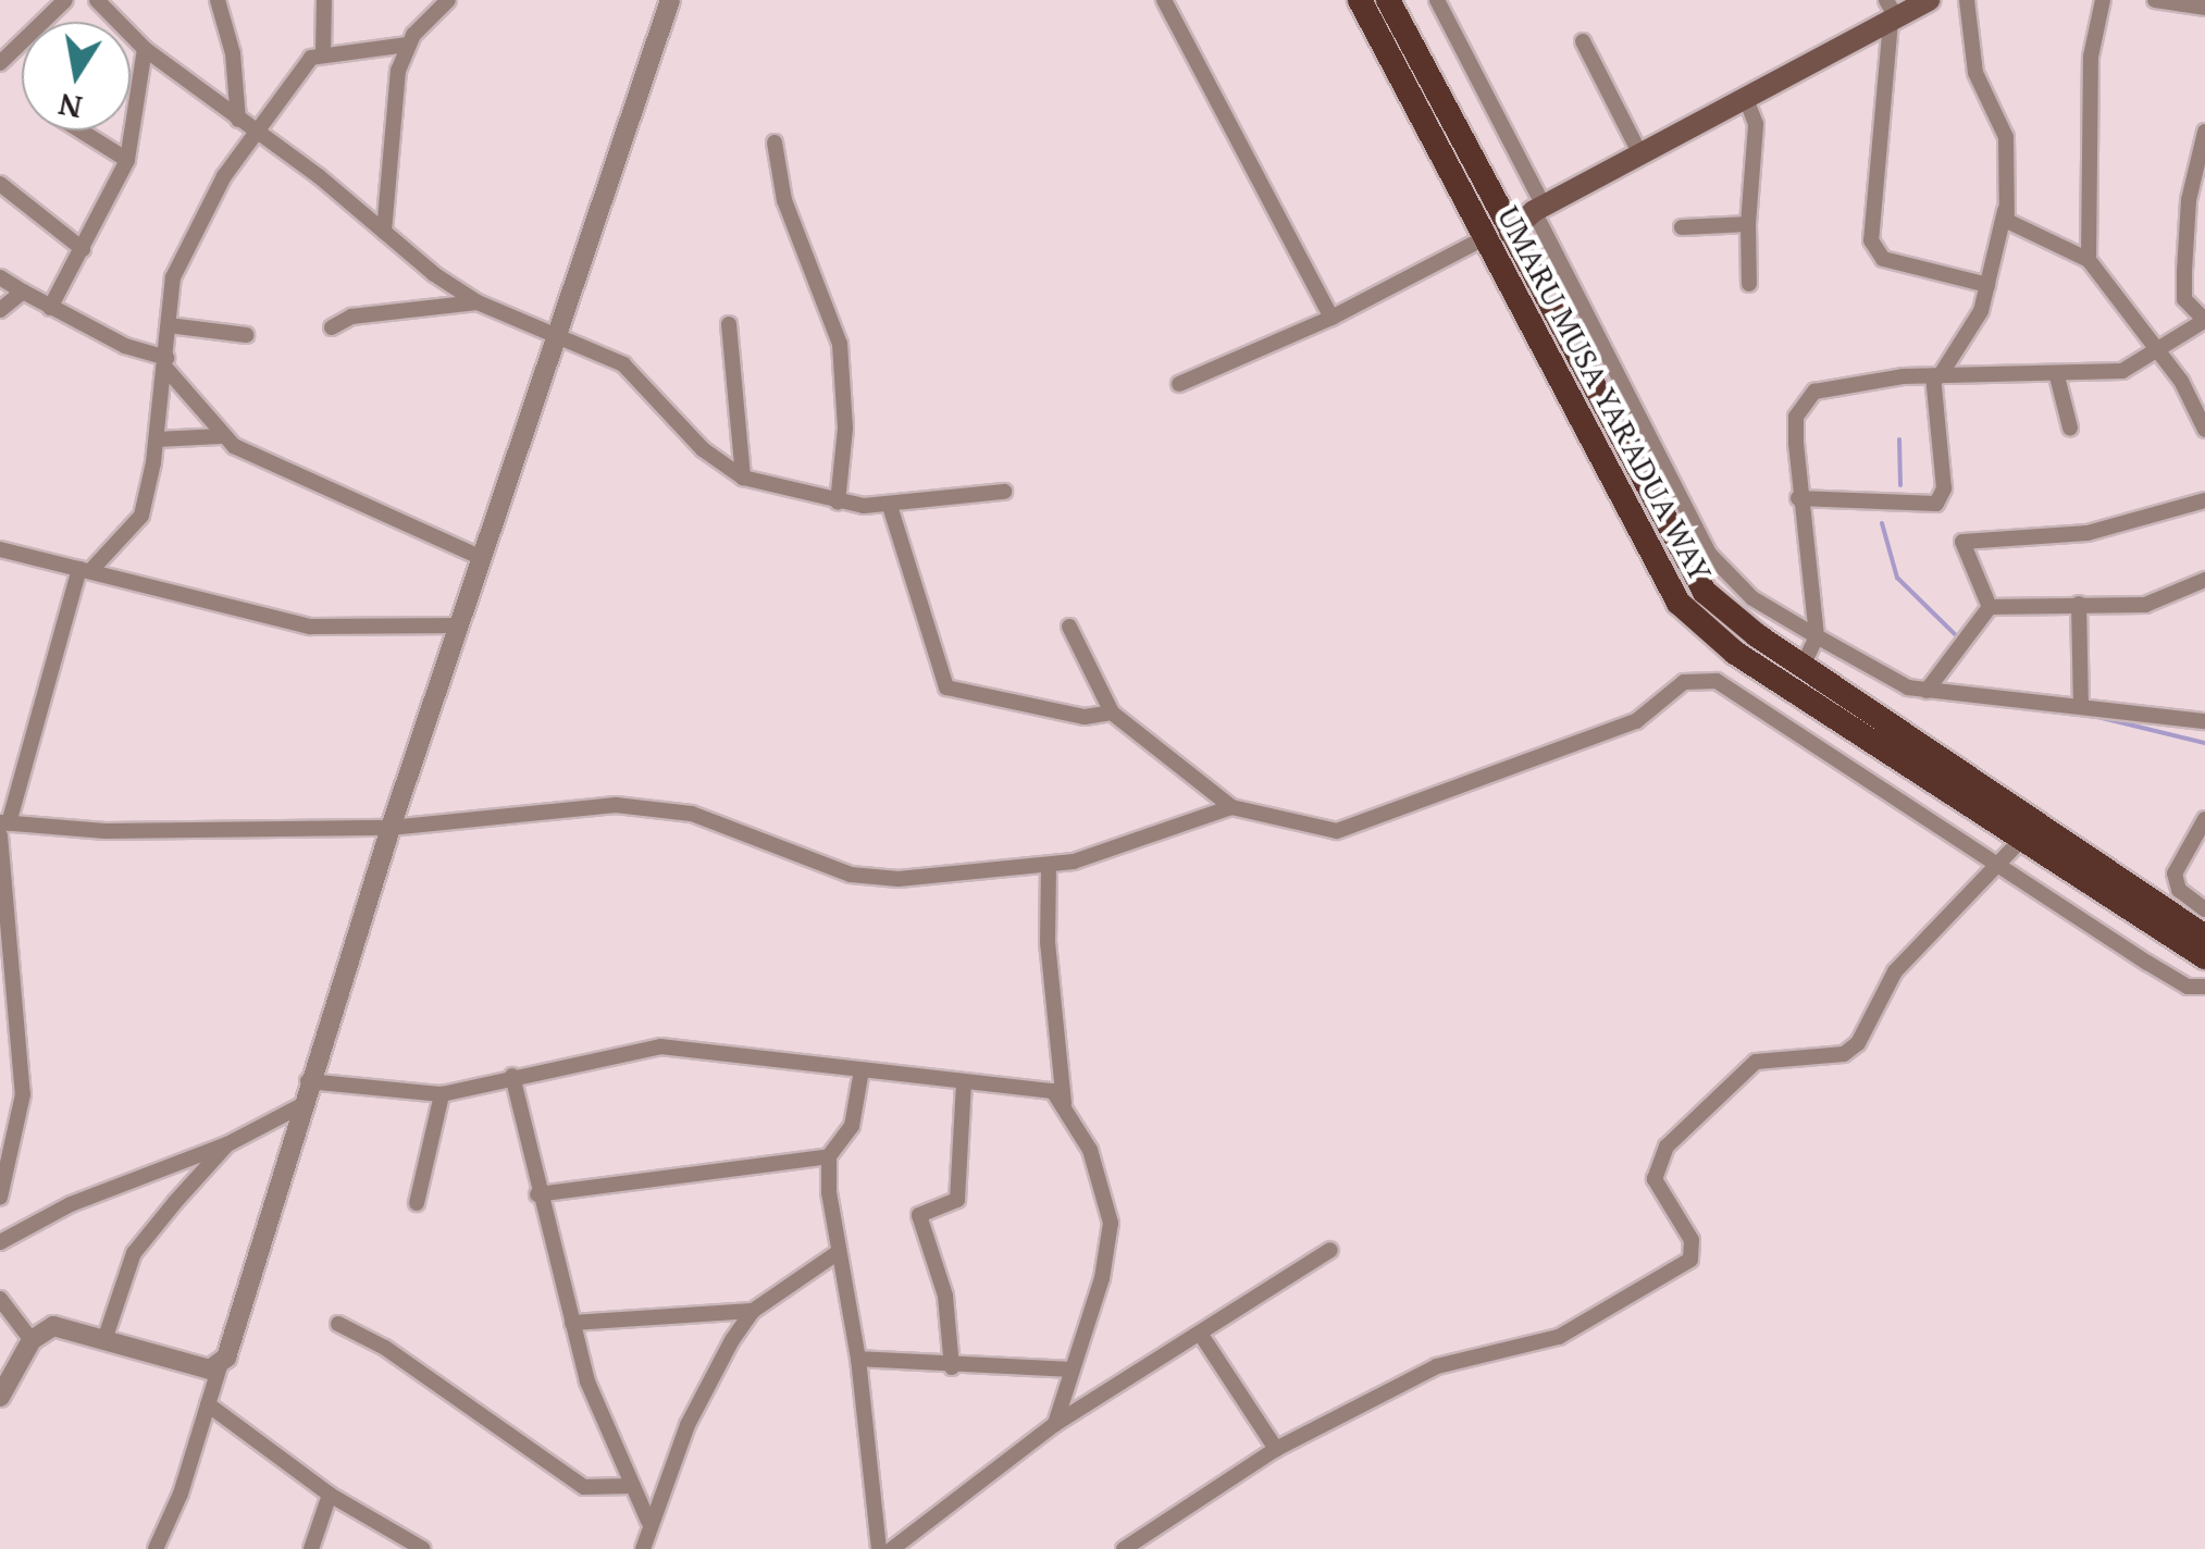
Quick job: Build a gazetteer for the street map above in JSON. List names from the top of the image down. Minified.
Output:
{"streets":{"main road":["UMARU MUSA YAR'ADUA WAY"]},"north":"bottom"}
